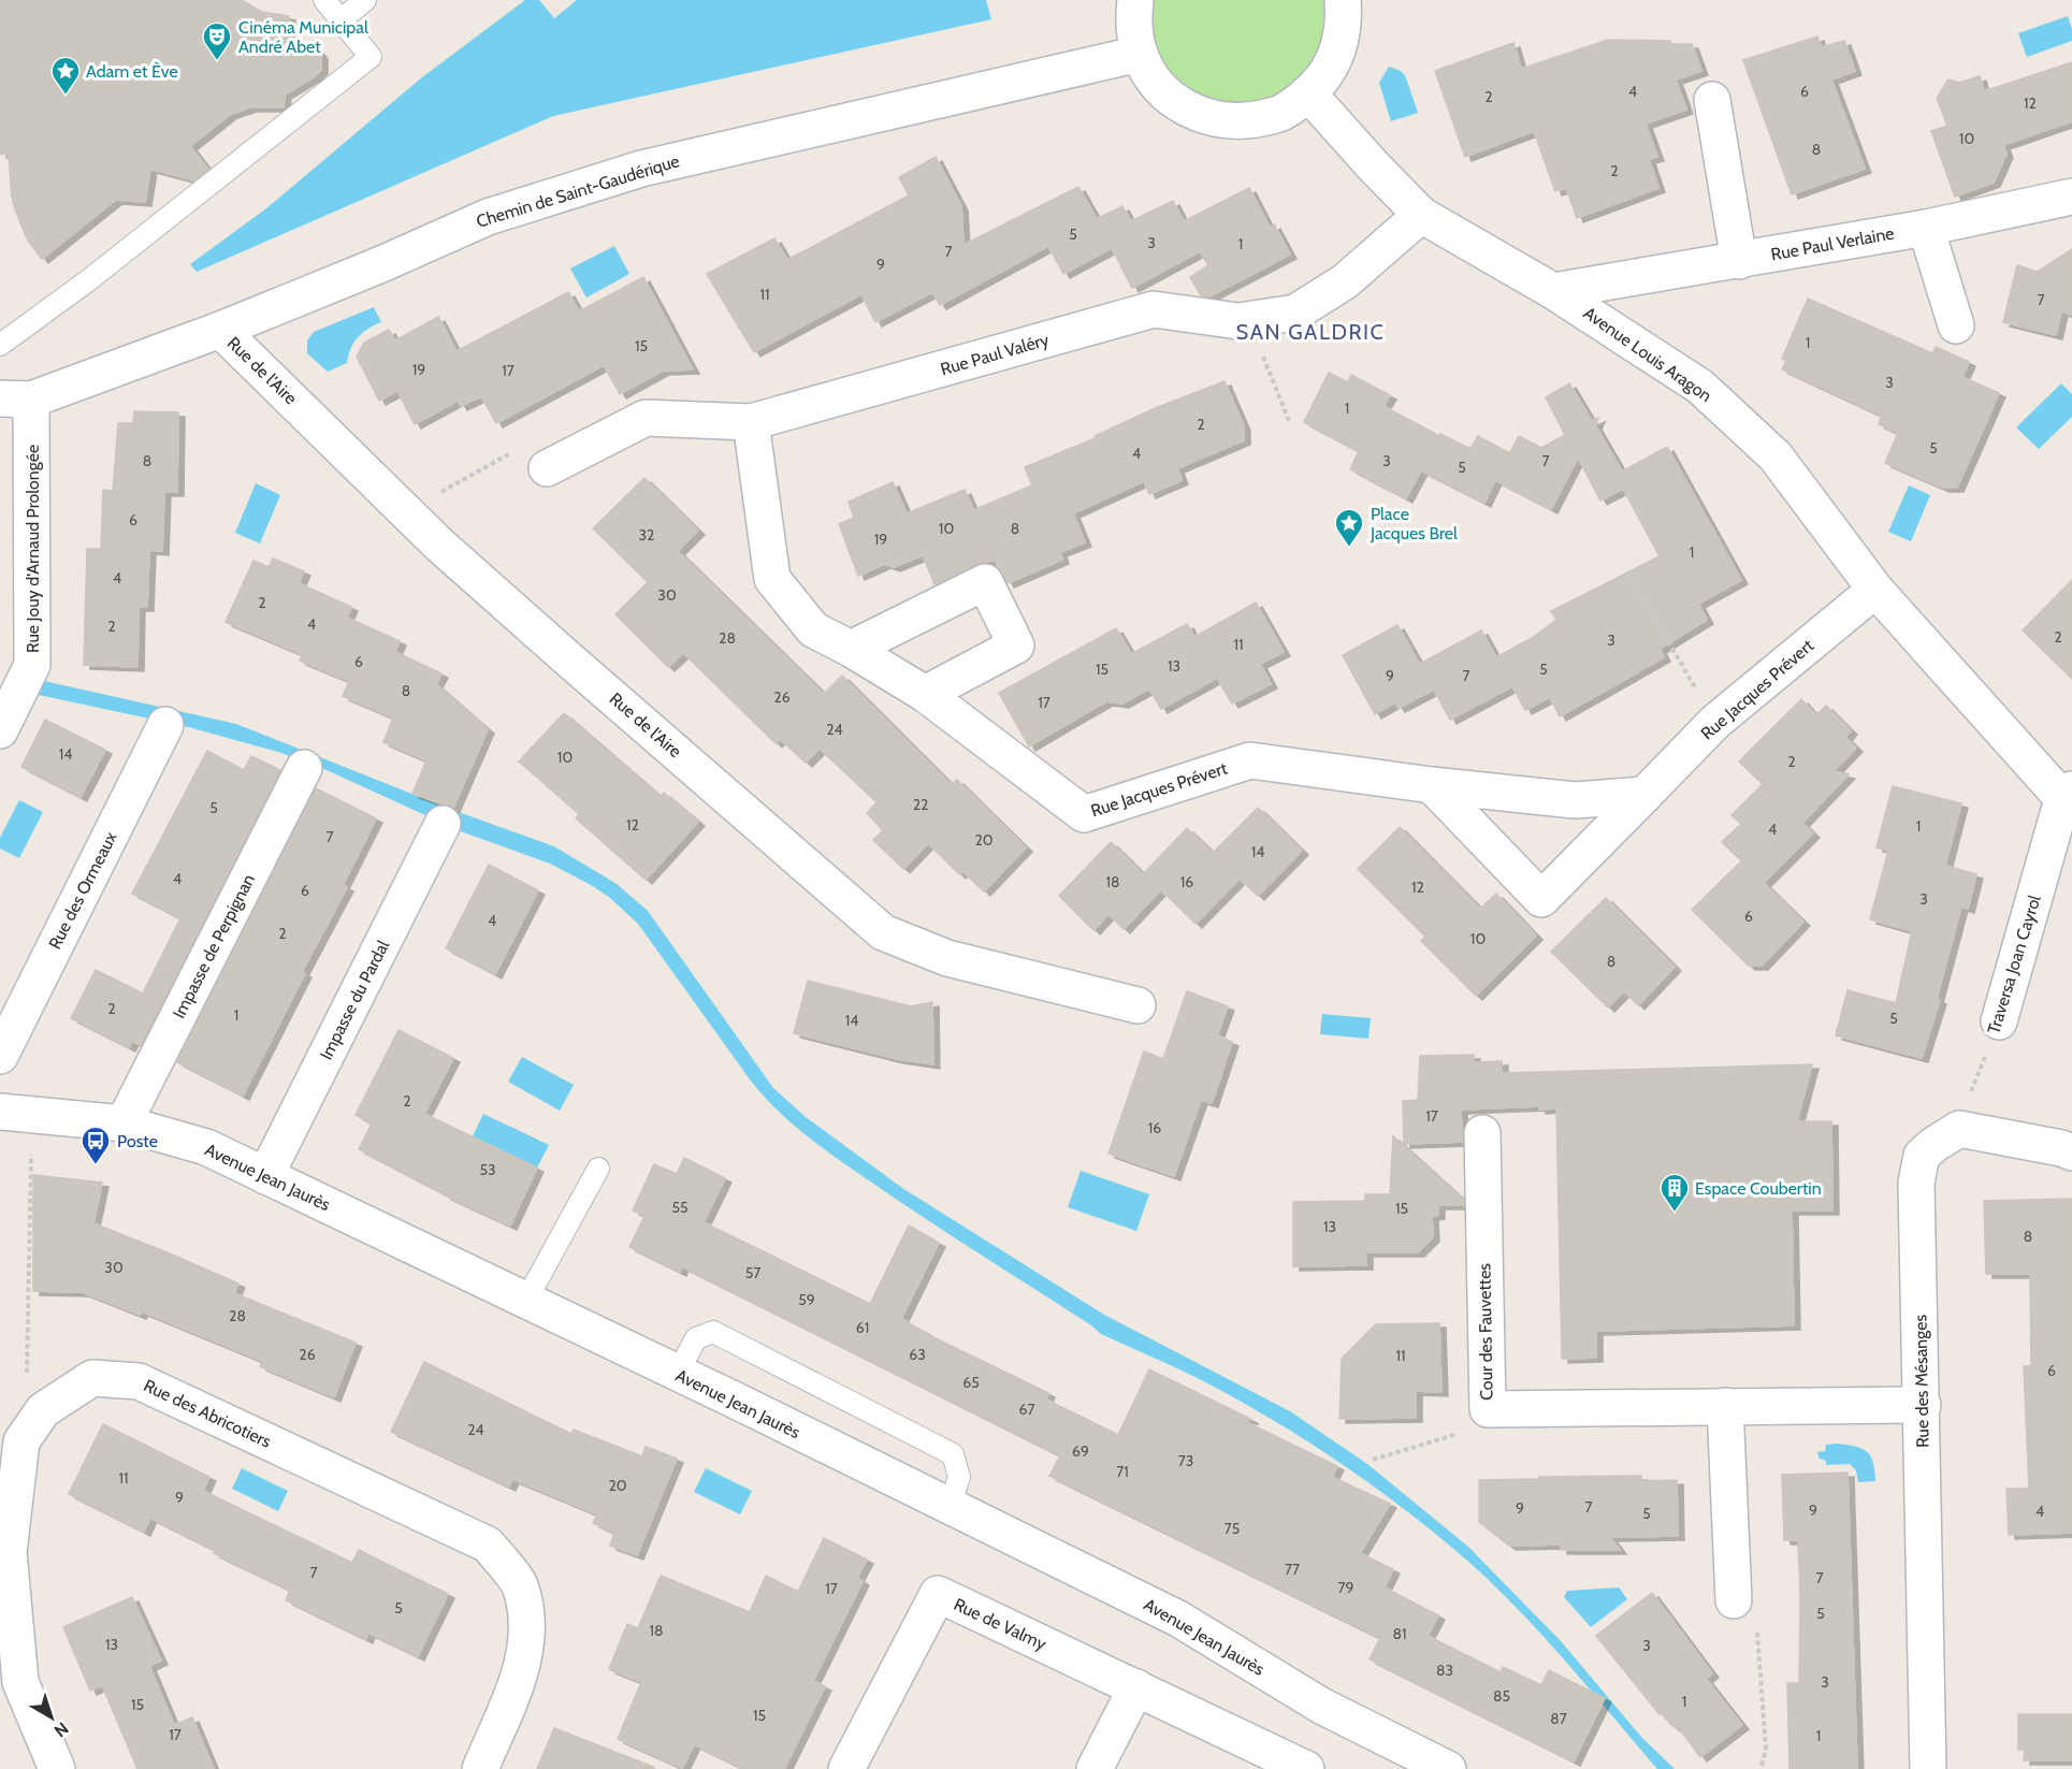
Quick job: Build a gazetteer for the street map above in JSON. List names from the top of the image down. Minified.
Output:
{"streets":{"street":["Chemin de Saint-Gaudérique","Rue Paul Verlaine","Rue Paul Valéry","Avenue Louis Aragon","Rue de l'Aire","Rue Jouy d'Arnaud Prolongée","Rue Jacques Prévert","Rue des Ormeaux","Impasse de Perpignan","Traversa Joan Cayrol","Impasse du Pardal","Avenue Jean Jaurès","Cour des Fauvettes","Rue des Mésanges","Rue des Abricotiers","Rue de Valmy"]},"crossings":[["Chemin de Saint-Gaudérique","Rue de l'Aire"],["Chemin de Saint-Gaudérique","Rue Jouy d'Arnaud Prolongée"],["Rue Paul Verlaine","Avenue Louis Aragon"],["Rue Paul Valéry","Avenue Louis Aragon"],["Rue Paul Valéry","Rue Jacques Prévert"],["Avenue Louis Aragon","Rue Jacques Prévert"],["Avenue Louis Aragon","Traversa Joan Cayrol"],["Impasse de Perpignan","Avenue Jean Jaurès"],["Traversa Joan Cayrol","Rue des Mésanges"],["Impasse du Pardal","Avenue Jean Jaurès"],["Cour des Fauvettes","Rue des Mésanges"]],"districts":["SAN GALDRIC"],"places":{"theatre":["Cinéma Municipal André Abet"],"place":["Adam et Ève","Place Jacques Brel"],"bus stop":["Poste"],"building":["Espace Coubertin"]},"house_numbers":["4","6","2","12","10","8","2","5","3","1","7","9","11","7","1","15","19","17","3","1","2","5","4","8","3","7","5","6","10","8","32","19","1","4","30","2","4","2","2","28","3","11","6","13","15","5","9","7","8","26","17","24","14","10","2","22","5","12","1","4","7","20","14","4","18","16","12","6","3","6","4","2","10","8","2","1","5","14","2","17","16","53","55","15","13","8","30","57","59","28","61","26","63","11","6","65","67","24","69","73","71","11","20","9","7","9","9","4","5","75","77","7","7","79","17","5","5","18","81","13","3","83","3","85","1","15","15","87","17","1"],"north":"bottom right"}
